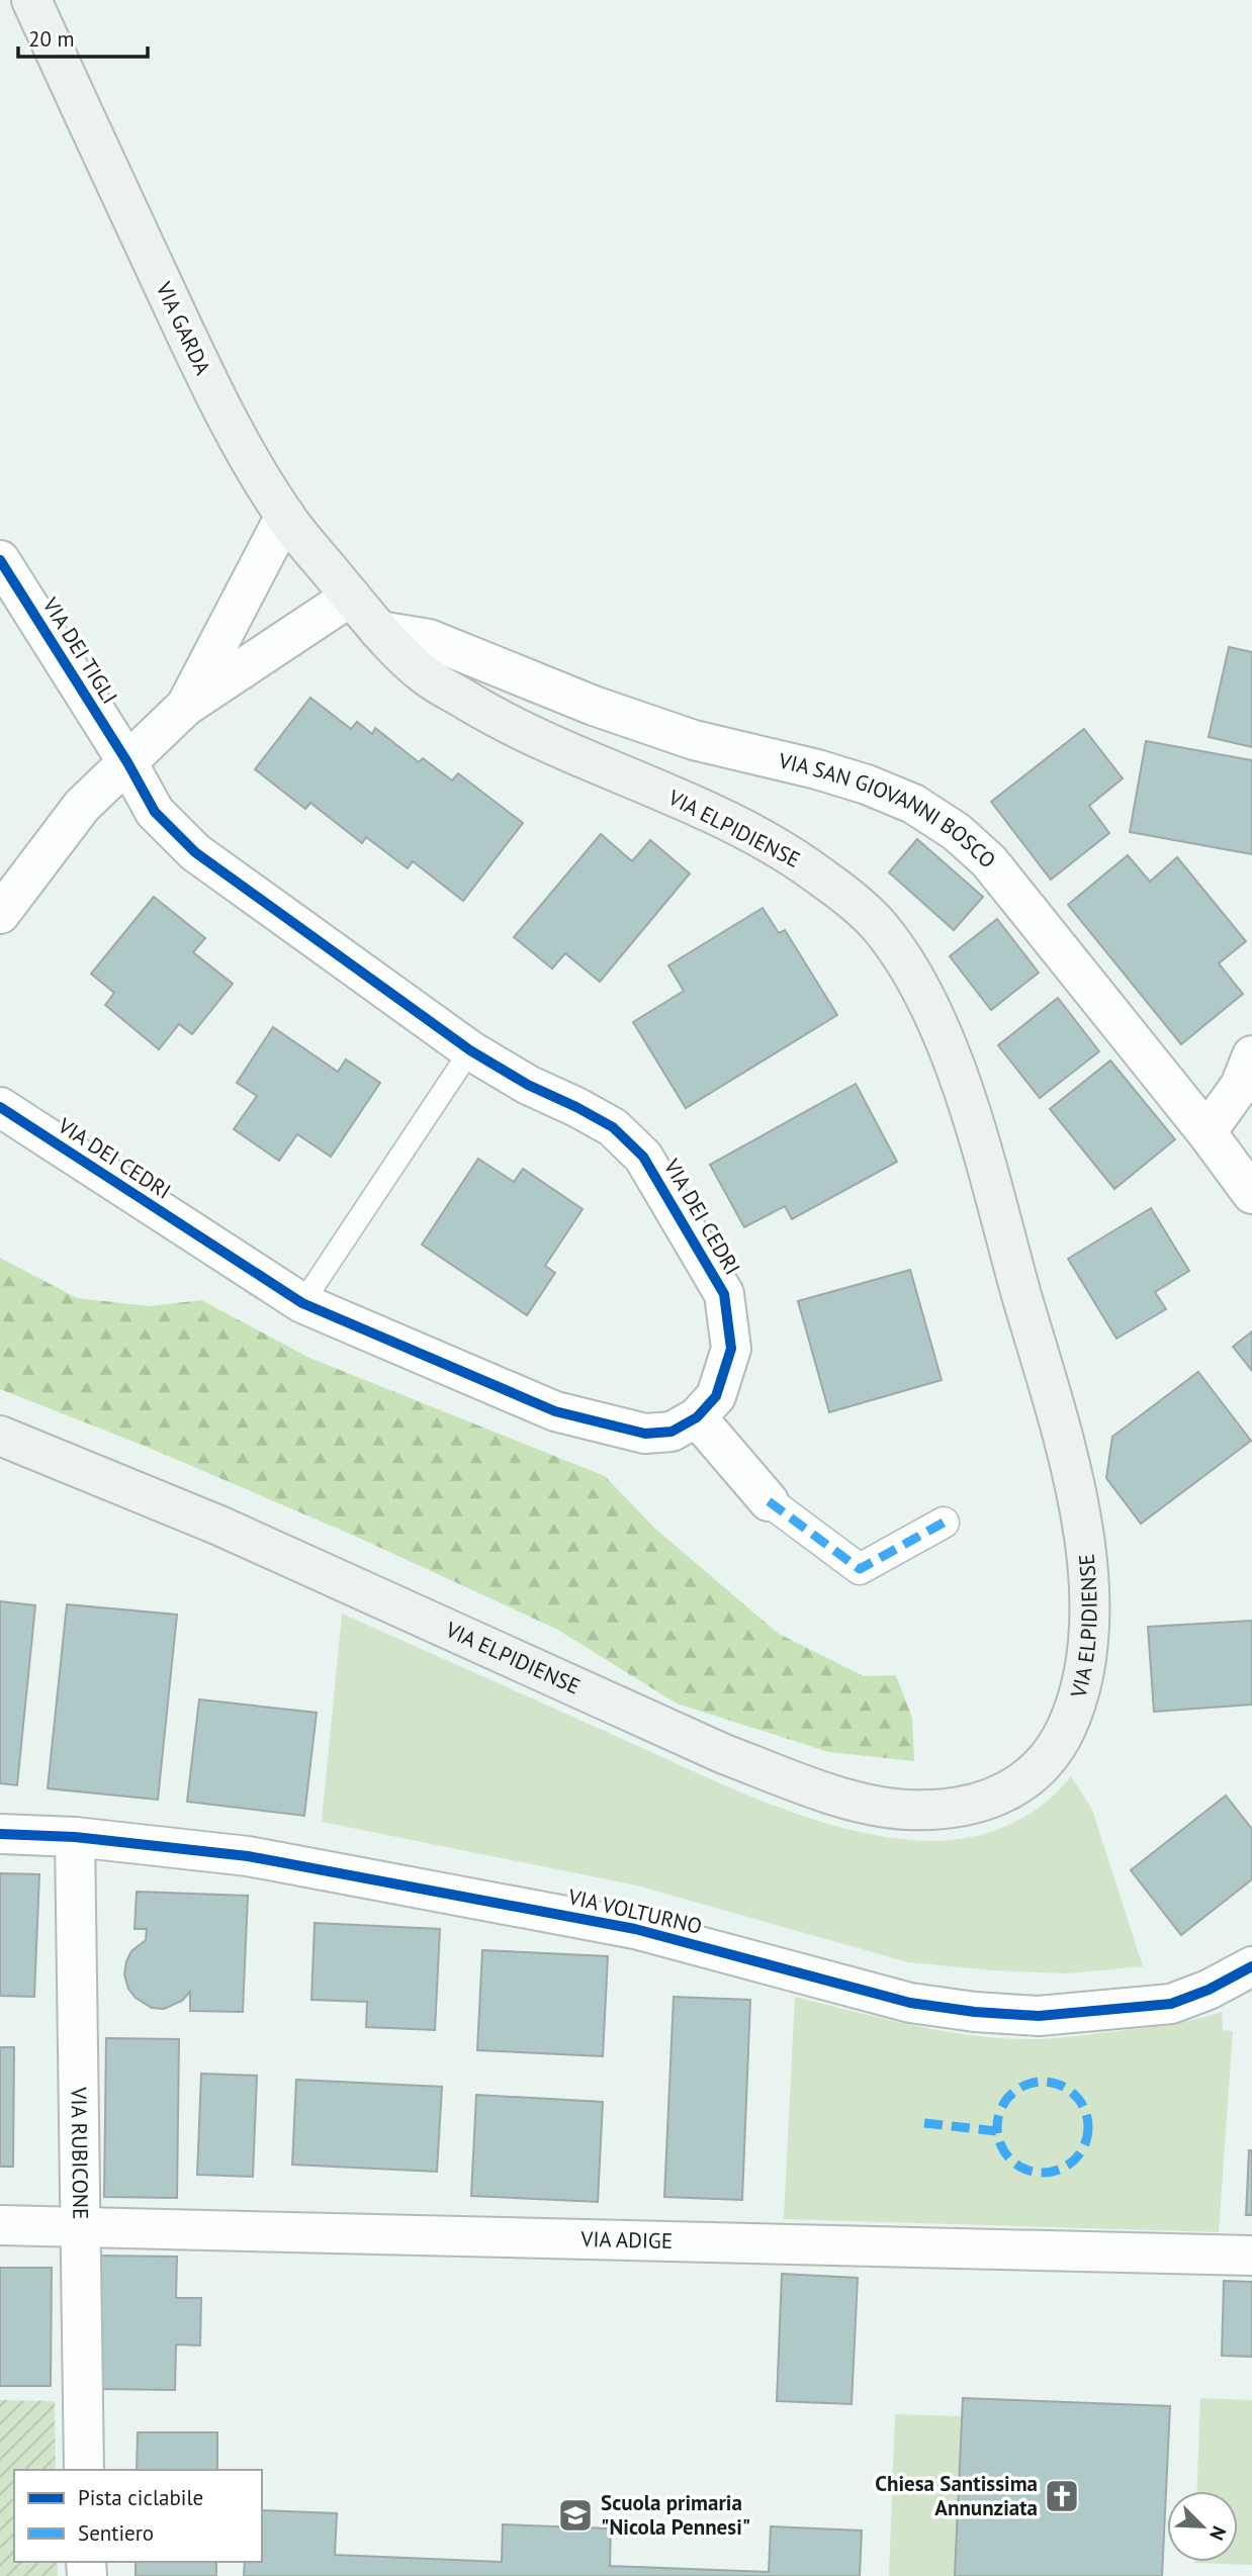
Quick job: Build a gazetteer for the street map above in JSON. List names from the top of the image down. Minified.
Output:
{"streets":{"main road":["VIA GARDA","VIA ELPIDIENSE"],"street":["VIA DEI TIGLI","VIA SAN GIOVANNI BOSCO","VIA DEI CEDRI","VIA VOLTURNO","VIA RUBICONE","VIA ADIGE"]},"crossings":[["VIA GARDA","VIA SAN GIOVANNI BOSCO"],["VIA GARDA","VIA ELPIDIENSE"],["VIA DEI TIGLI","VIA DEI CEDRI"],["VIA SAN GIOVANNI BOSCO","VIA ELPIDIENSE"],["VIA VOLTURNO","VIA RUBICONE"],["VIA RUBICONE","VIA ADIGE"]],"places":{"church":["Chiesa Santissima Annunziata"],"school or university":["Scuola primaria \"Nicola Pennesi\""]},"legend":["Pista ciclabile","Sentiero"],"scale_bar":"20 m","north":"bottom right"}
